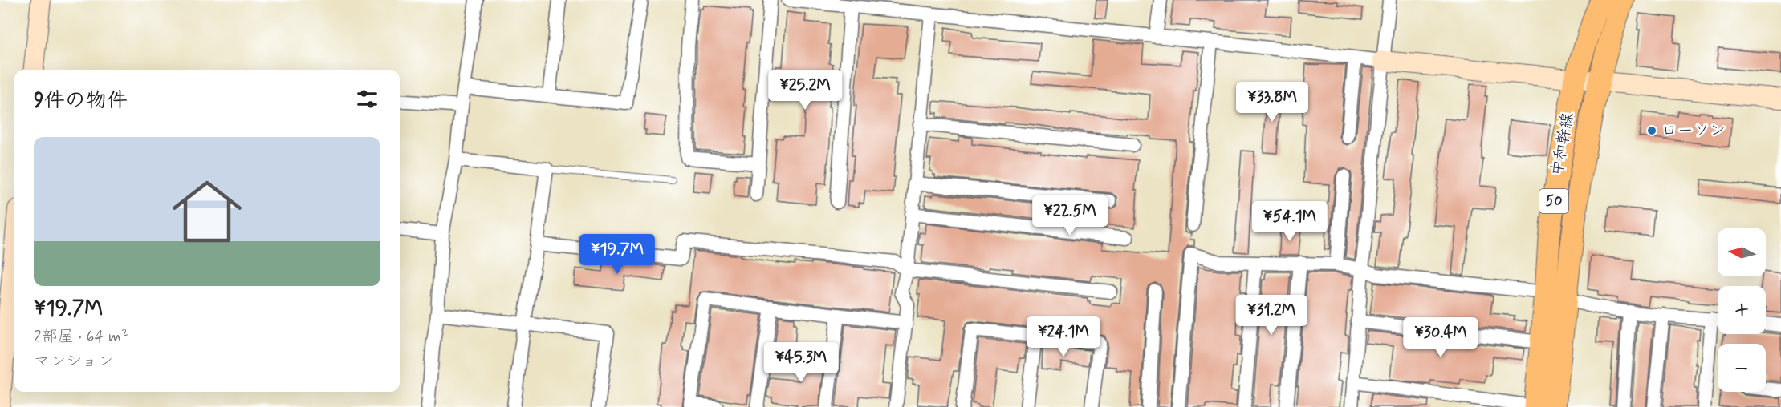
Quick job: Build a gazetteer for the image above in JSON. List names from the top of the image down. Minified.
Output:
{"streets":{"main road":["中和幹線","50"]},"places":["ローソン"],"north":"left","page":{"price":["¥25.2M","¥33.8M","¥22.5M","¥54.1M","¥19.7M","¥31.2M","¥24.1M","¥30.4M","¥45.3M"],"heading":"9件の物件","list":[{"name":"¥19.7M","note":"2部屋 · 64 m² · マンション"}],"map_buttons":["+","−"]}}
